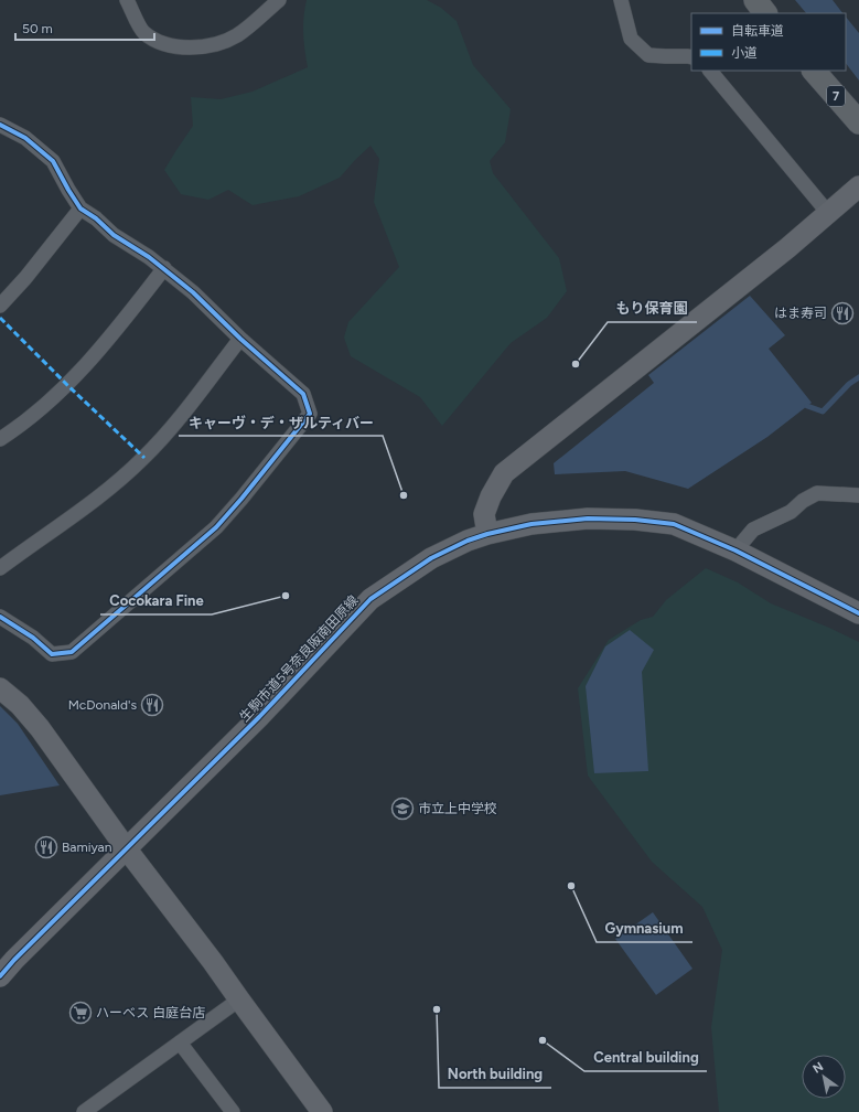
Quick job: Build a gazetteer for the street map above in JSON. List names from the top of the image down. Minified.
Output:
{"streets":{"main road":["7"],"street":["生駒市道5号奈良阪南田原線"]},"places":{"restaurant":["はま寿司","McDonald's","Bamiyan"],"other":["もり保育園","キャーヴ・デ・ザルティバー","Cocokara Fine","Gymnasium","North building","Central building"],"school or university":["市立上中学校"],"supermarket":["ハーベス 白庭台店"]},"legend":["自転車道","小道"],"scale_bar":"50 m","north":"top left"}
